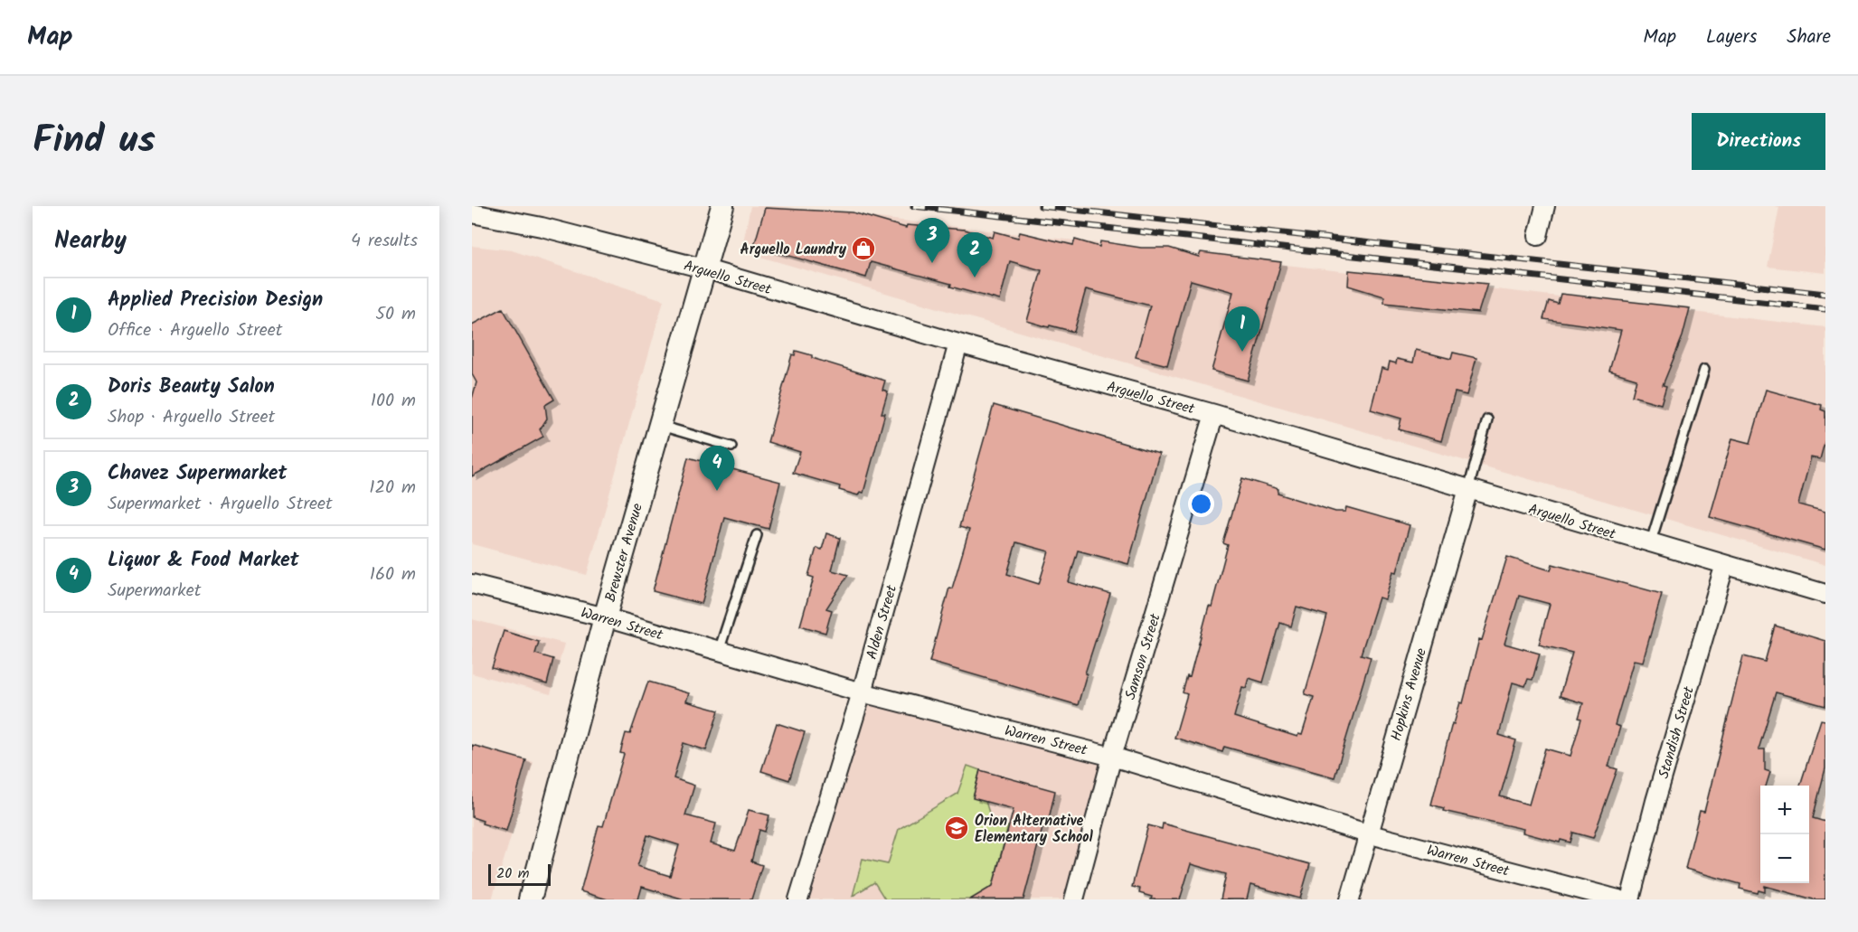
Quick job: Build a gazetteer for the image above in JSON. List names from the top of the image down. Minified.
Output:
{"streets":{"street":["Arguello Street","Brewster Avenue","Alden Street","Warren Street","Samson Street","Hopkins Avenue","Standish Street"]},"crossings":[["Arguello Street","Brewster Avenue"],["Arguello Street","Alden Street"],["Arguello Street","Samson Street"],["Arguello Street","Hopkins Avenue"],["Arguello Street","Standish Street"],["Brewster Avenue","Warren Street"],["Alden Street","Warren Street"],["Warren Street","Samson Street"],["Warren Street","Hopkins Avenue"]],"places":{"shop":["Arguello Laundry"],"school or university":["Orion Alternative Elementary School"]},"scale_bar":"20 m","page":{"header":"Map","nav":["Map","Layers","Share"],"title":"Find us","buttons":"Directions","heading":["Nearby","4 results"],"pins":["3","2","1","4"],"list":[{"mark":"1","name":"Applied Precision Design","note":"Office · Arguello Street","value":"50 m"},{"mark":"2","name":"Doris Beauty Salon","note":"Shop · Arguello Street","value":"100 m"},{"mark":"3","name":"Chavez Supermarket","note":"Supermarket · Arguello Street","value":"120 m"},{"mark":"4","name":"Liquor & Food Market","note":"Supermarket","value":"160 m"}],"map_buttons":["+","−"],"scale":"20 m"}}
